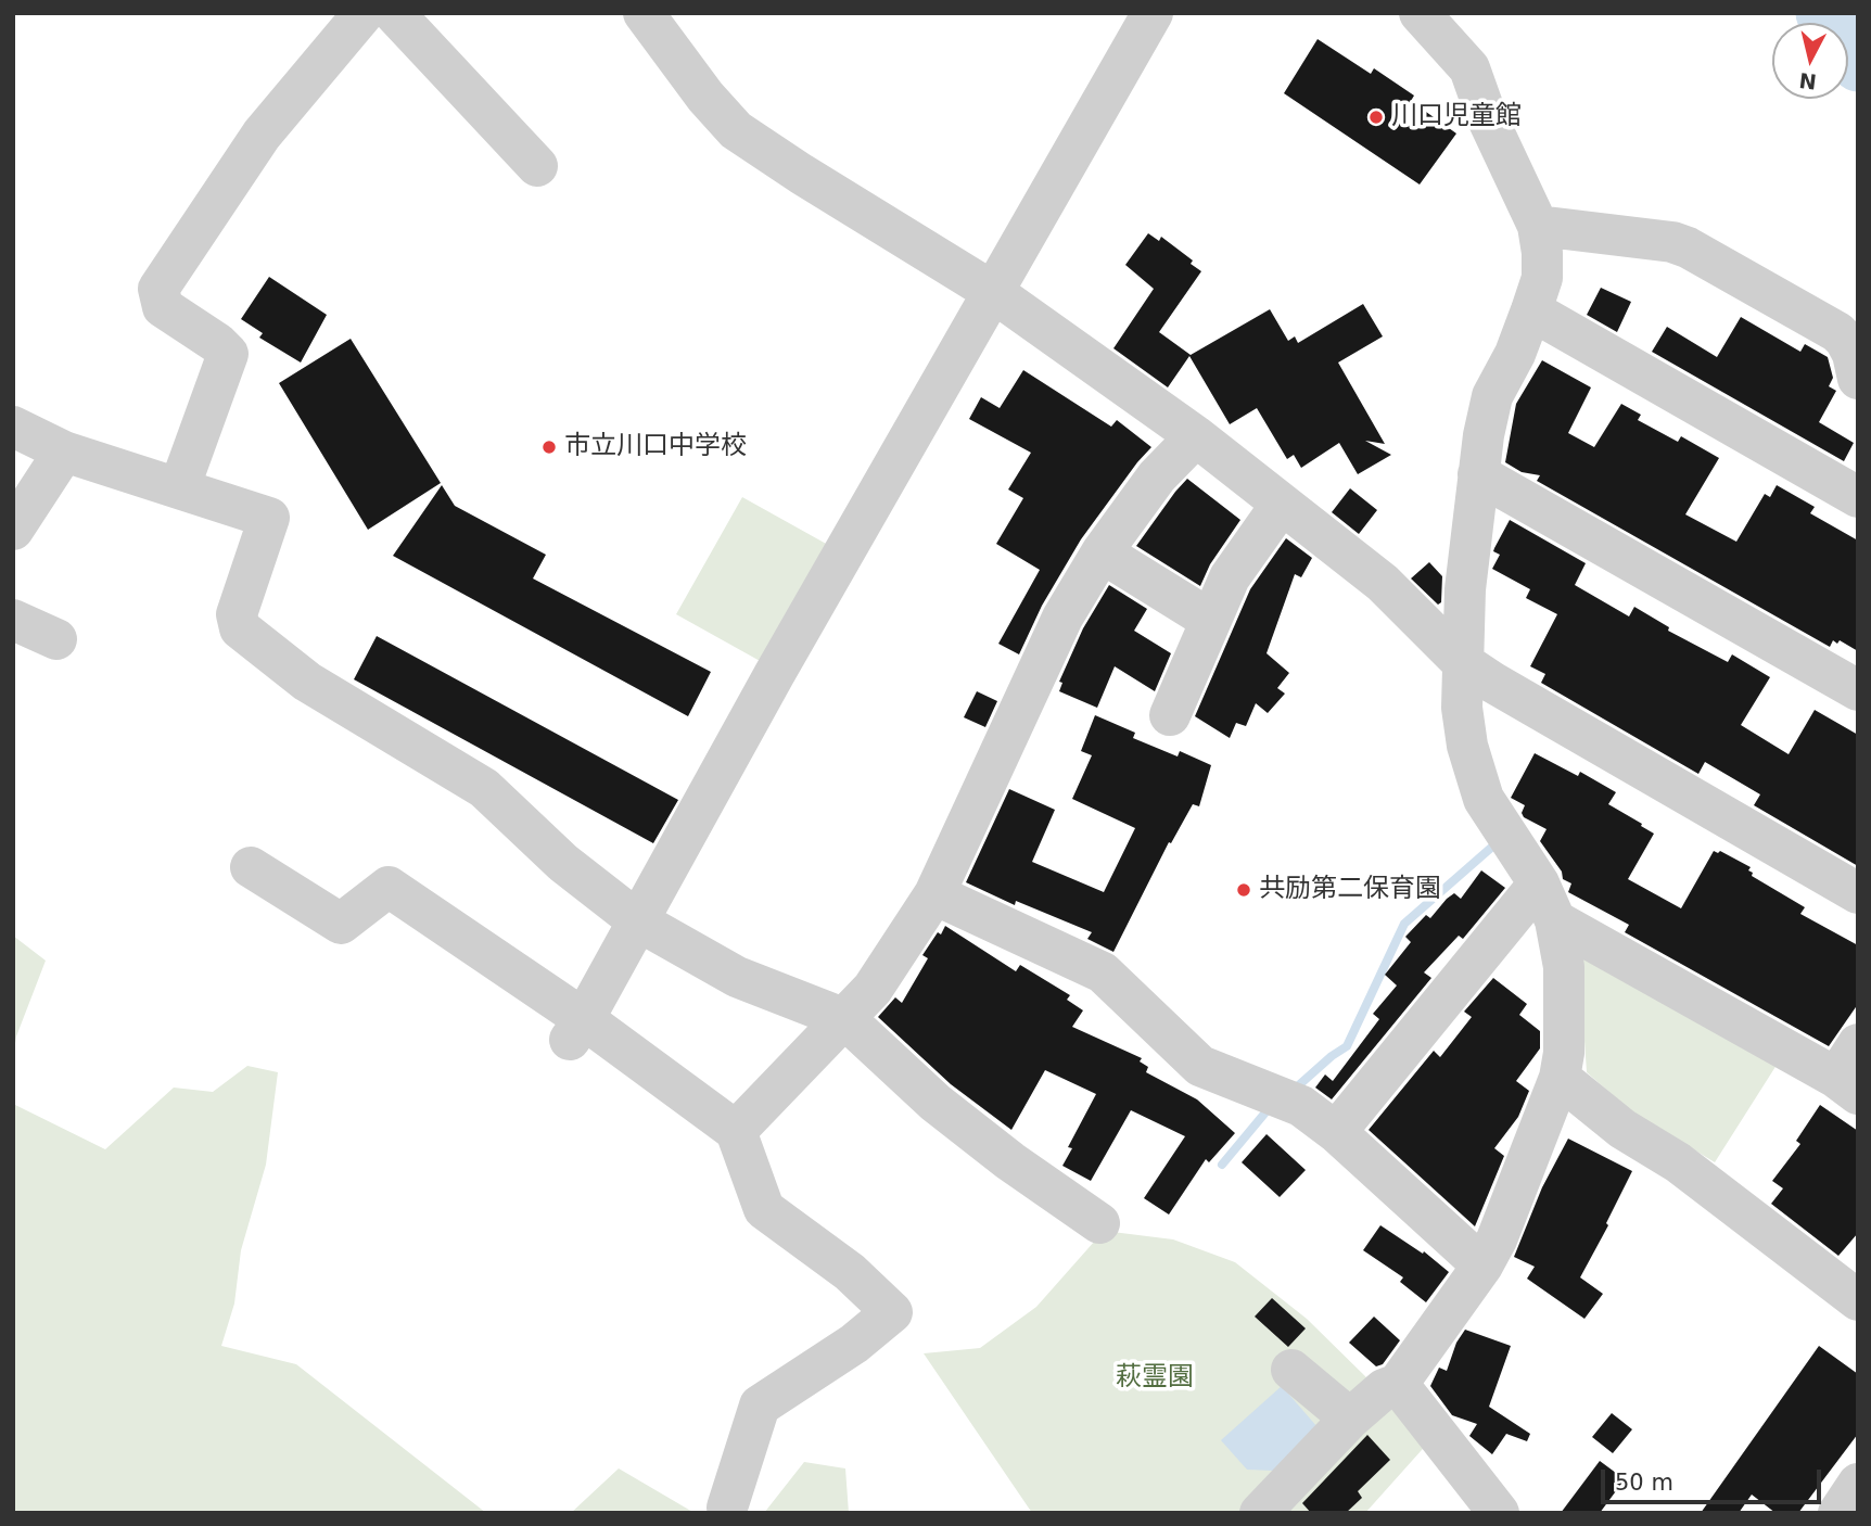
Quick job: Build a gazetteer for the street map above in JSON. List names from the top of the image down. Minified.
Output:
{"parks":["萩霊園"],"places":["川口児童館","市立川口中学校","共励第二保育園"],"scale_bar":"50 m","north":"bottom"}
